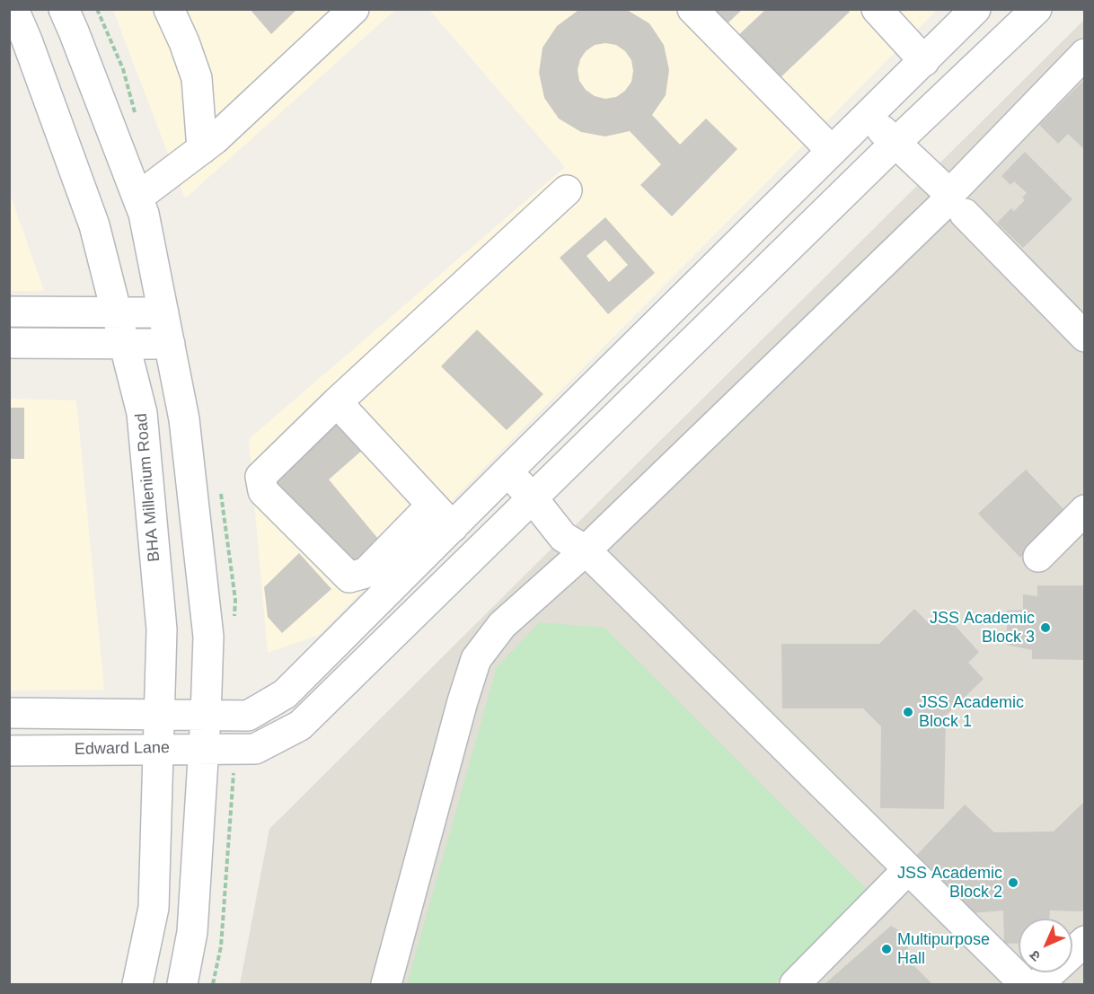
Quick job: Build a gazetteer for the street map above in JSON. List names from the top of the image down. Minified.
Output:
{"streets":{"street":["BHA Millenium Road","Edward Lane"]},"crossings":[["BHA Millenium Road","Edward Lane"]],"places":["JSS Academic Block 3","JSS Academic Block 1","JSS Academic Block 2","Multipurpose Hall"],"north":"bottom left"}
